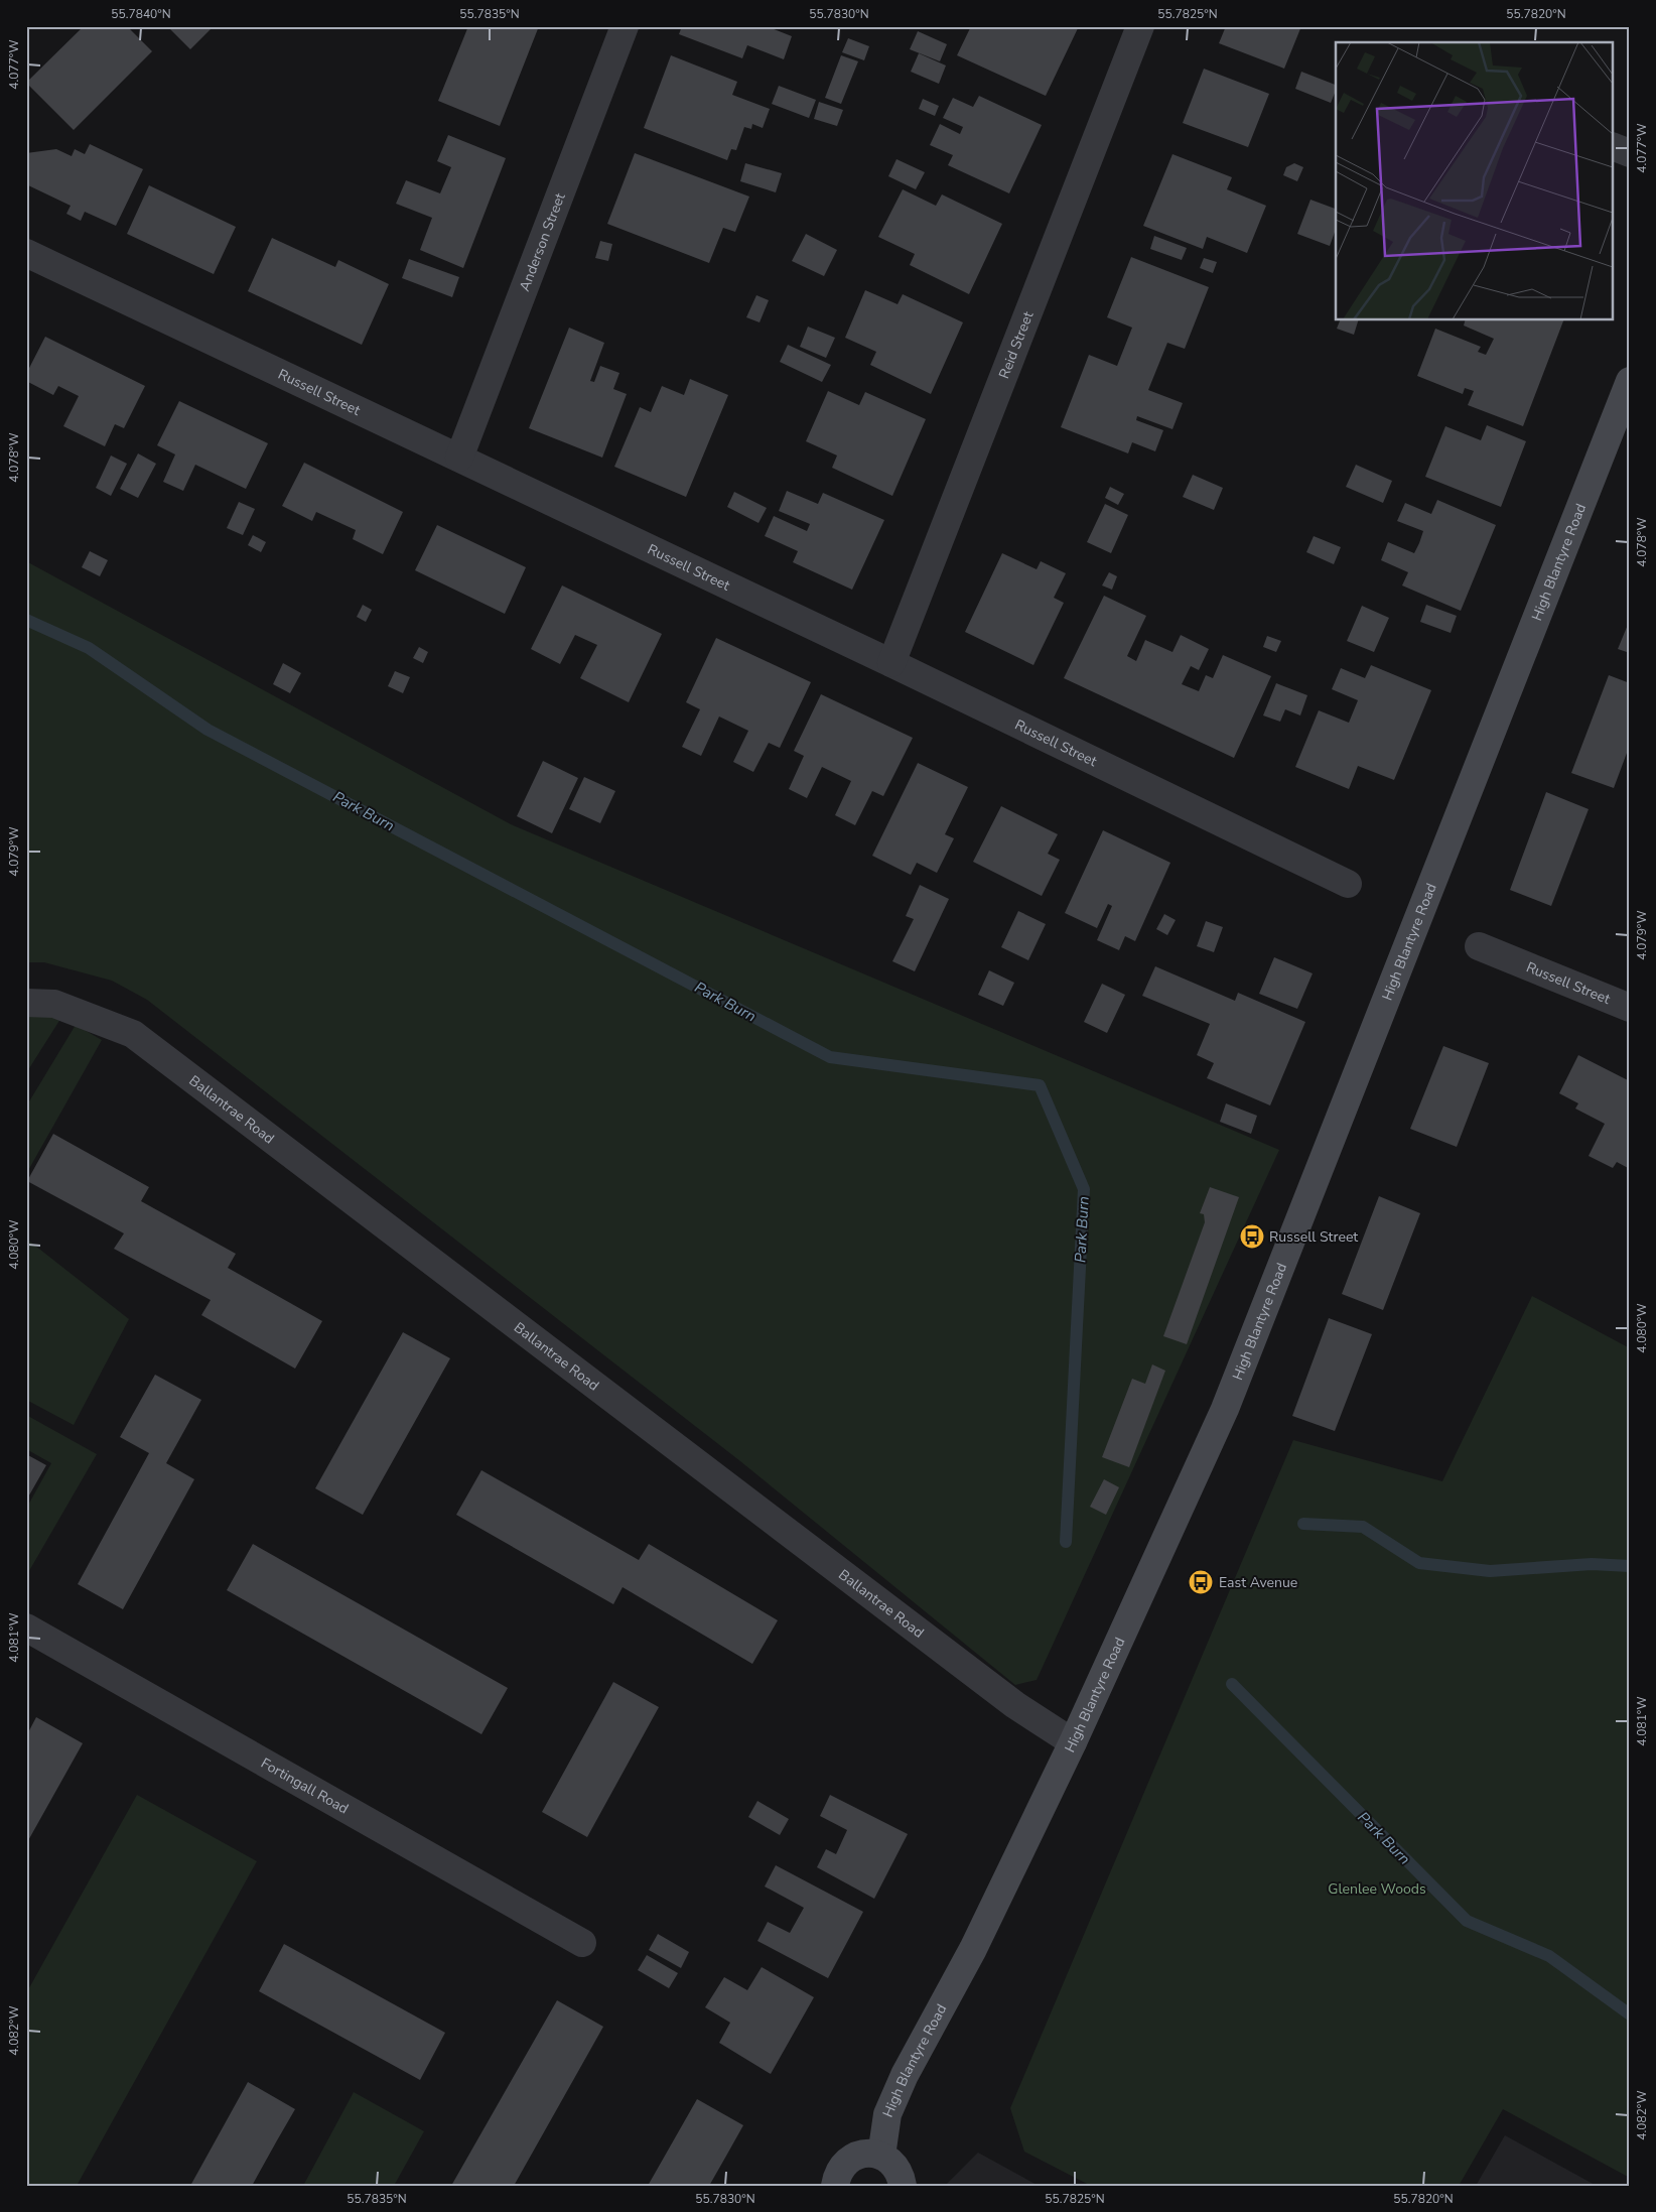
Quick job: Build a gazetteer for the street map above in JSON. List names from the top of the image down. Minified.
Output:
{"streets":{"main road":["High Blantyre Road"],"street":["Anderson Street","Reid Street","Russell Street","Ballantrae Road","Fortingall Road"]},"crossings":[["Anderson Street","Russell Street"],["Reid Street","Russell Street"],["High Blantyre Road","Ballantrae Road"]],"water":["Park Burn"],"parks":["Glenlee Woods"],"places":{"bus stop":["Russell Street","East Avenue"]},"coordinates":["55.7840°N","55.7835°N","55.7830°N","55.7825°N","55.7820°N","4.077°W","4.078°W","4.079°W","4.080°W","4.081°W","4.082°W"]}
